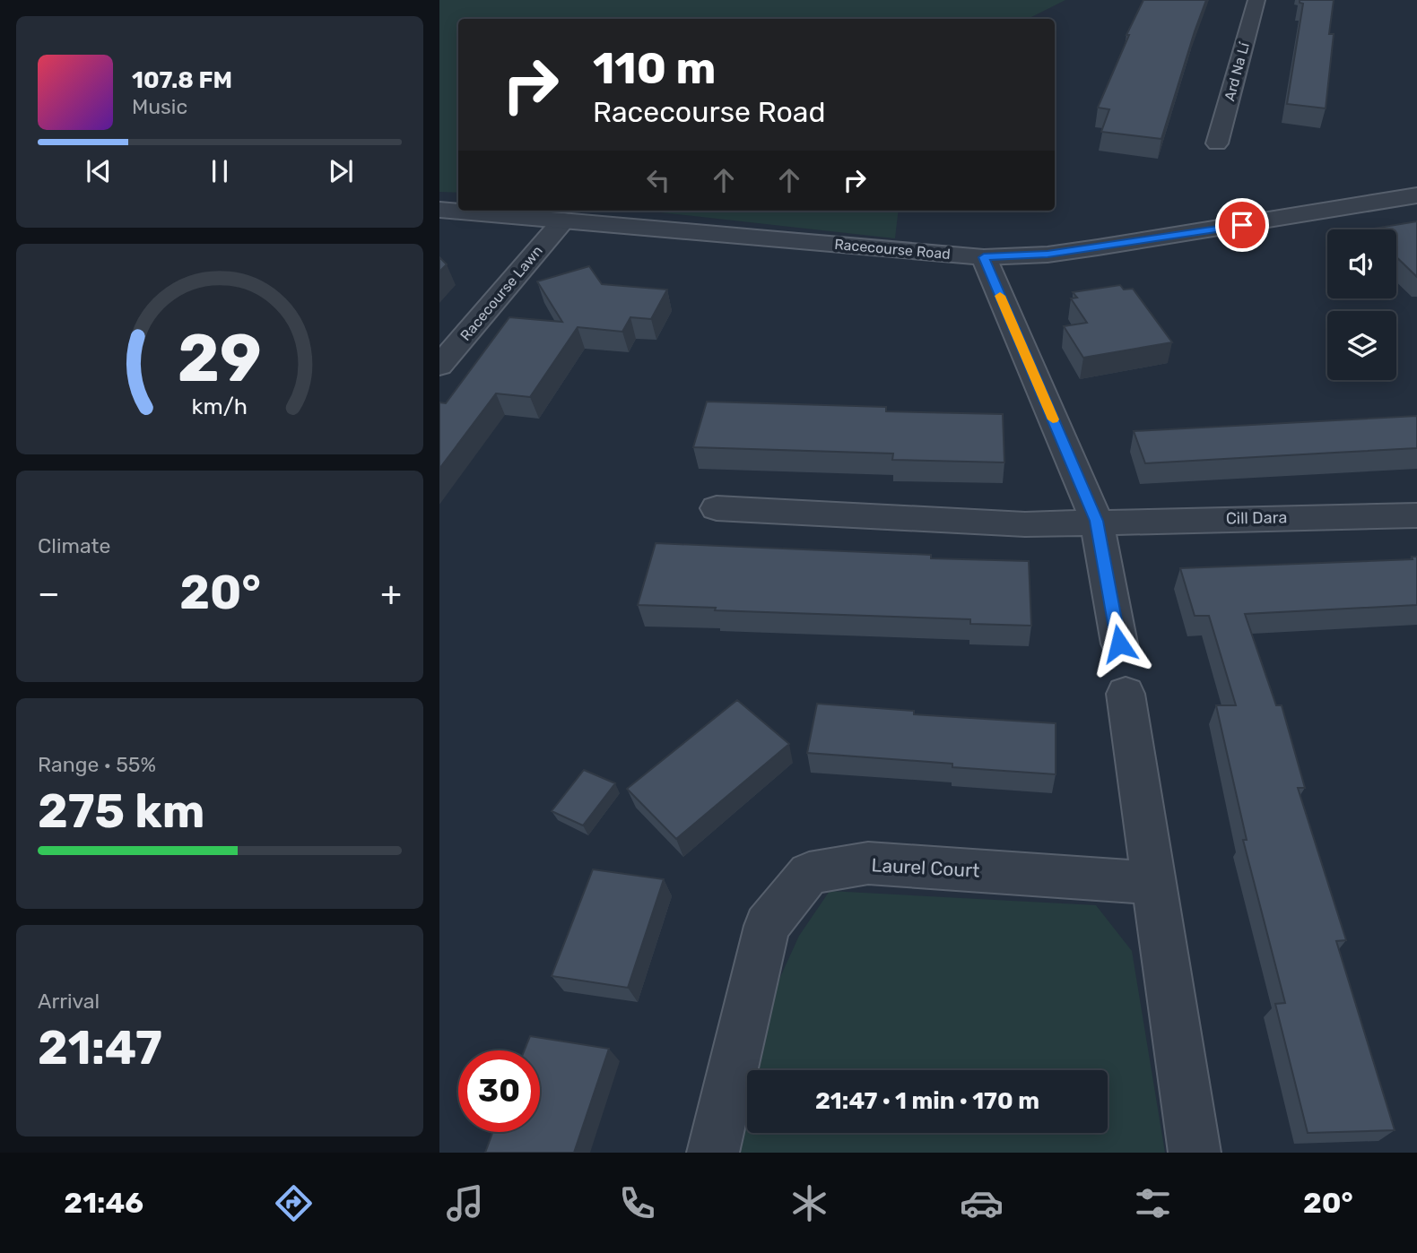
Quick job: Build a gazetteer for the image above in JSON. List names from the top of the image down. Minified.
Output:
{"streets":{"street":["Ard Na Lí","Racecourse Road","Racecourse Lawn","Cill Dara","Laurel Court"]},"crossings":[["Racecourse Road","Racecourse Lawn"]],"page":{"turn":["110 m","Racecourse Road"],"song":["107.8 FM","Music"],"tile":["Climate",["Range · 55%","275 km"],["Arrival","21:47"]],"heat":["−","20°","+"],"limit":"30","trip":"21:47 · 1 min · 170 m","tabs":["21:46","20°"],"gauge":["29","km/h"]}}
